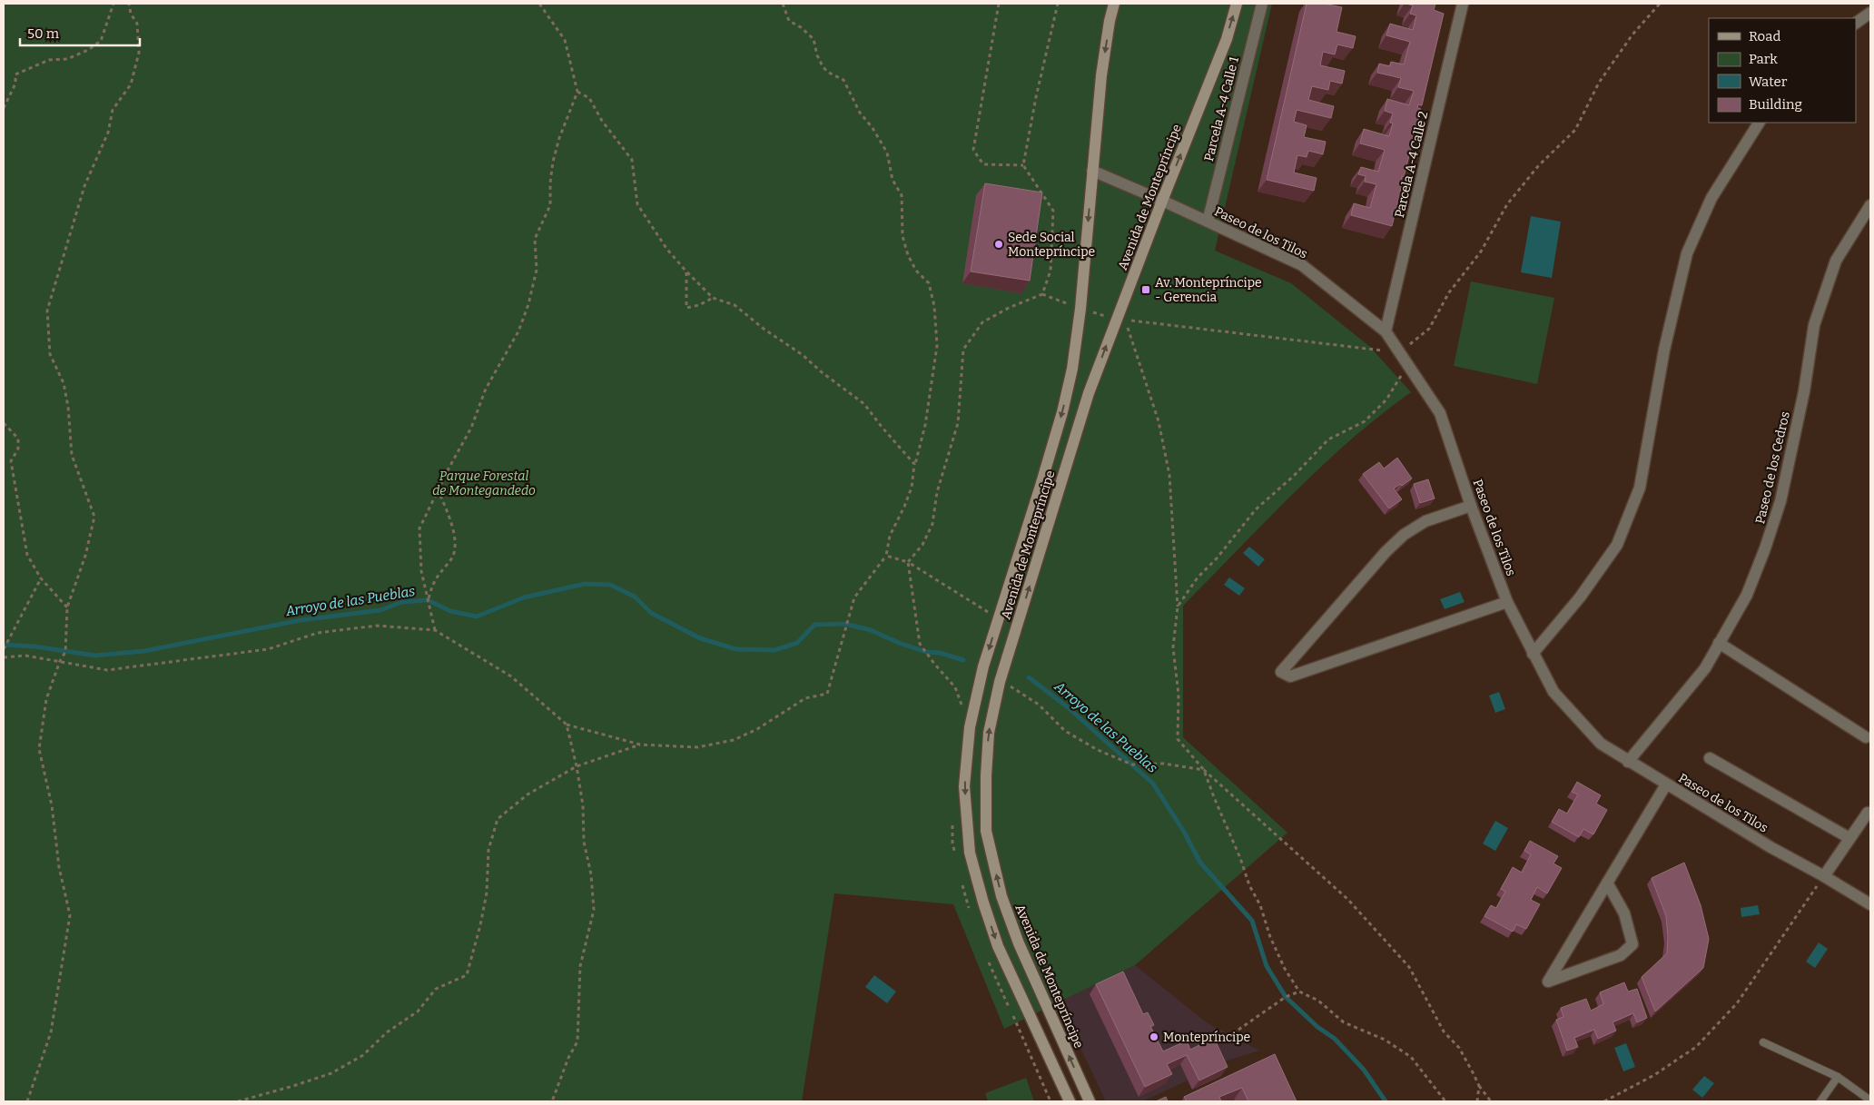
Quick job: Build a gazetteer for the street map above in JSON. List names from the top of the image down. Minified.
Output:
{"streets":{"street":["Parcela A-4 Calle 1","Parcela A-4 Calle 2","Avenida de Montepríncipe","Paseo de los Tilos","Paseo de los Cedros"]},"crossings":[["Parcela A-4 Calle 1","Paseo de los Tilos"],["Parcela A-4 Calle 2","Paseo de los Tilos"],["Avenida de Montepríncipe","Paseo de los Tilos"],["Paseo de los Tilos","Paseo de los Cedros"]],"water":["Arroyo de las Pueblas"],"parks":["Parque Forestal de Montegandedo"],"places":{"other":["Sede Social Montepríncipe","Montepríncipe"],"transit":["Av. Montepríncipe - Gerencia"]},"legend":["Road","Park","Water","Building"],"scale_bar":"50 m"}
